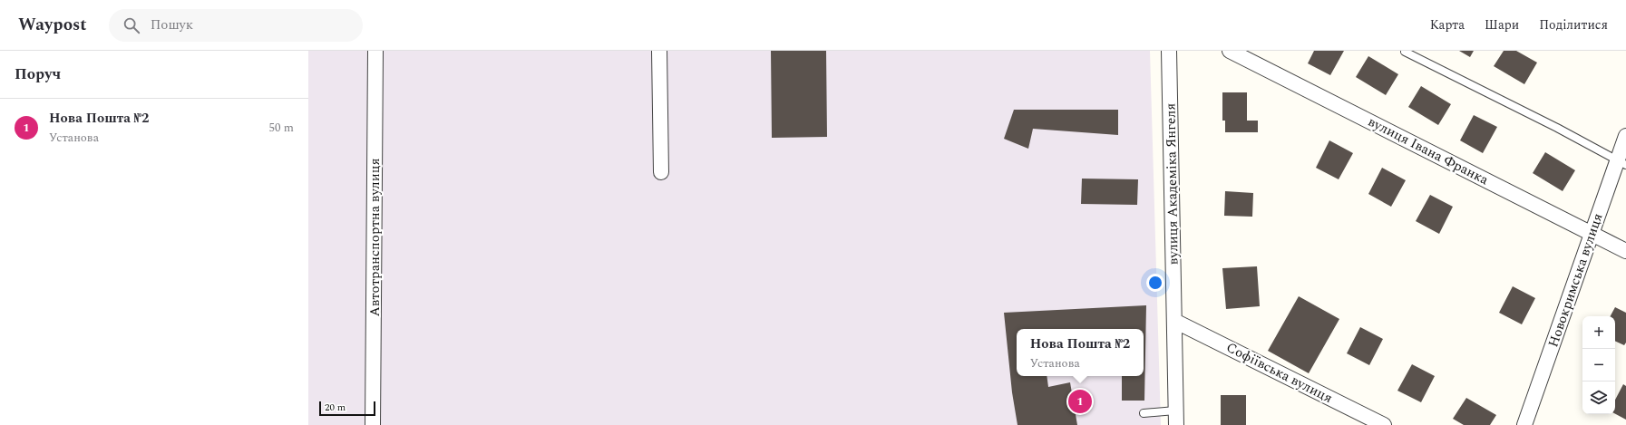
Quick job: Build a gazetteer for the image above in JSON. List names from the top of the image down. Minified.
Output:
{"streets":{"street":["вулиця Івана Франка","вулиця Академіка Янгеля","Автотранспортна вулиця","Новокримська вулиця","Софіївська вулиця"]},"crossings":[["вулиця Івана Франка","Новокримська вулиця"],["вулиця Академіка Янгеля","Софіївська вулиця"]],"scale_bar":"20 m","page":{"header":"Waypost","search":"Пошук","nav":["Карта","Шари","Поділитися"],"heading":"Поруч","list":[{"mark":"1","name":"Нова Пошта №2","note":"Установа","value":"50 m"}],"map_buttons":["+","−"],"popup":["Нова Пошта №2","Установа"],"pins":"1","scale":"20 m"}}
